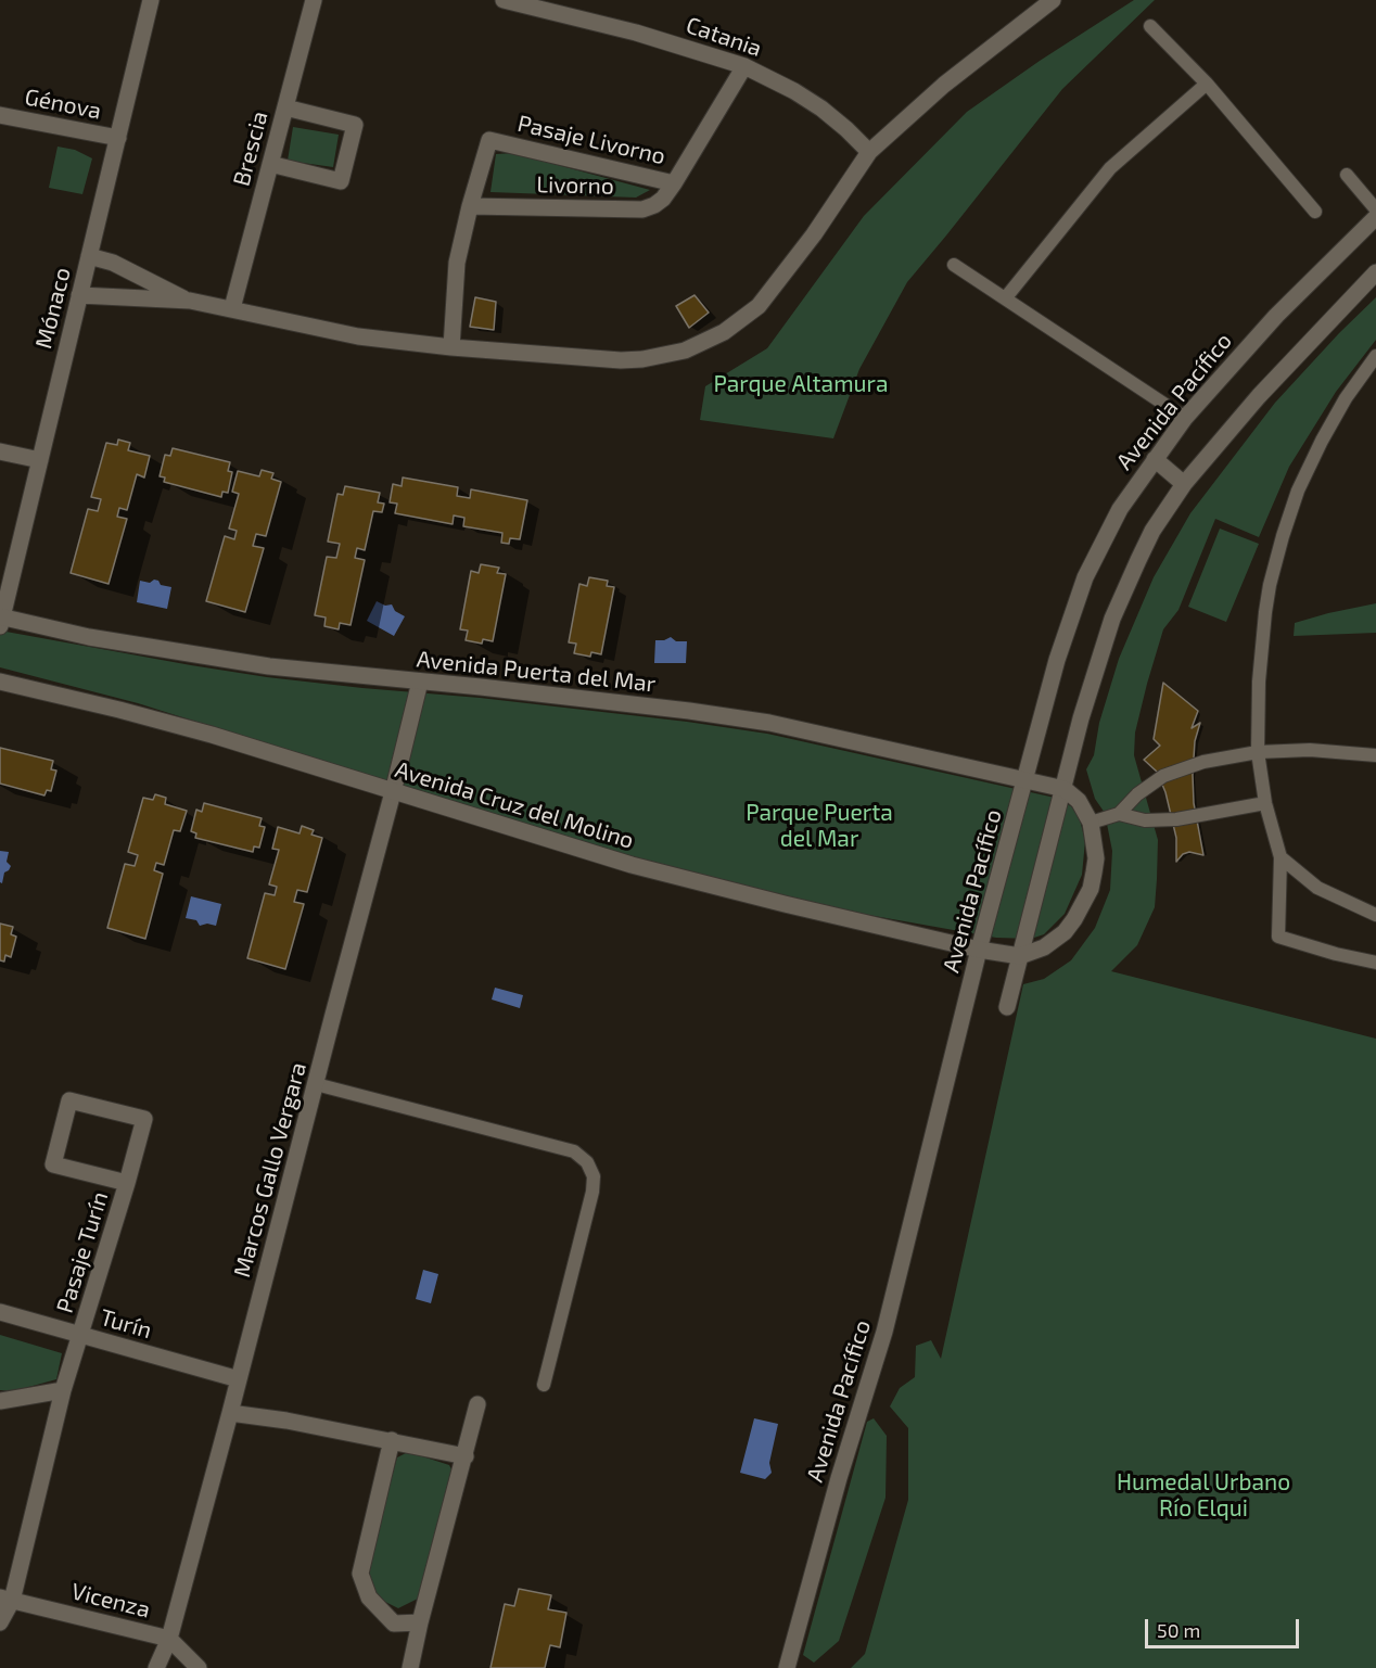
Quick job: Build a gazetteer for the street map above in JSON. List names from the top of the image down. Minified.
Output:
{"streets":{"street":["Catania","Génova","Pasaje Livorno","Brescia","Livorno","Mónaco","Avenida Pacífico","Avenida Puerta del Mar","Avenida Cruz del Molino","Marcos Gallo Vergara","Pasaje Turín","Turín","Vicenza"]},"crossings":[["Catania","Livorno"],["Génova","Mónaco"],["Pasaje Livorno","Livorno"],["Mónaco","Avenida Puerta del Mar"],["Avenida Pacífico","Avenida Puerta del Mar"],["Avenida Pacífico","Avenida Cruz del Molino"],["Avenida Puerta del Mar","Marcos Gallo Vergara"],["Avenida Cruz del Molino","Marcos Gallo Vergara"],["Marcos Gallo Vergara","Turín"],["Marcos Gallo Vergara","Vicenza"],["Pasaje Turín","Turín"],["Pasaje Turín","Vicenza"]],"parks":["Parque Altamura","Parque Puerta del Mar","Humedal Urbano Río Elqui"],"scale_bar":"50 m"}
